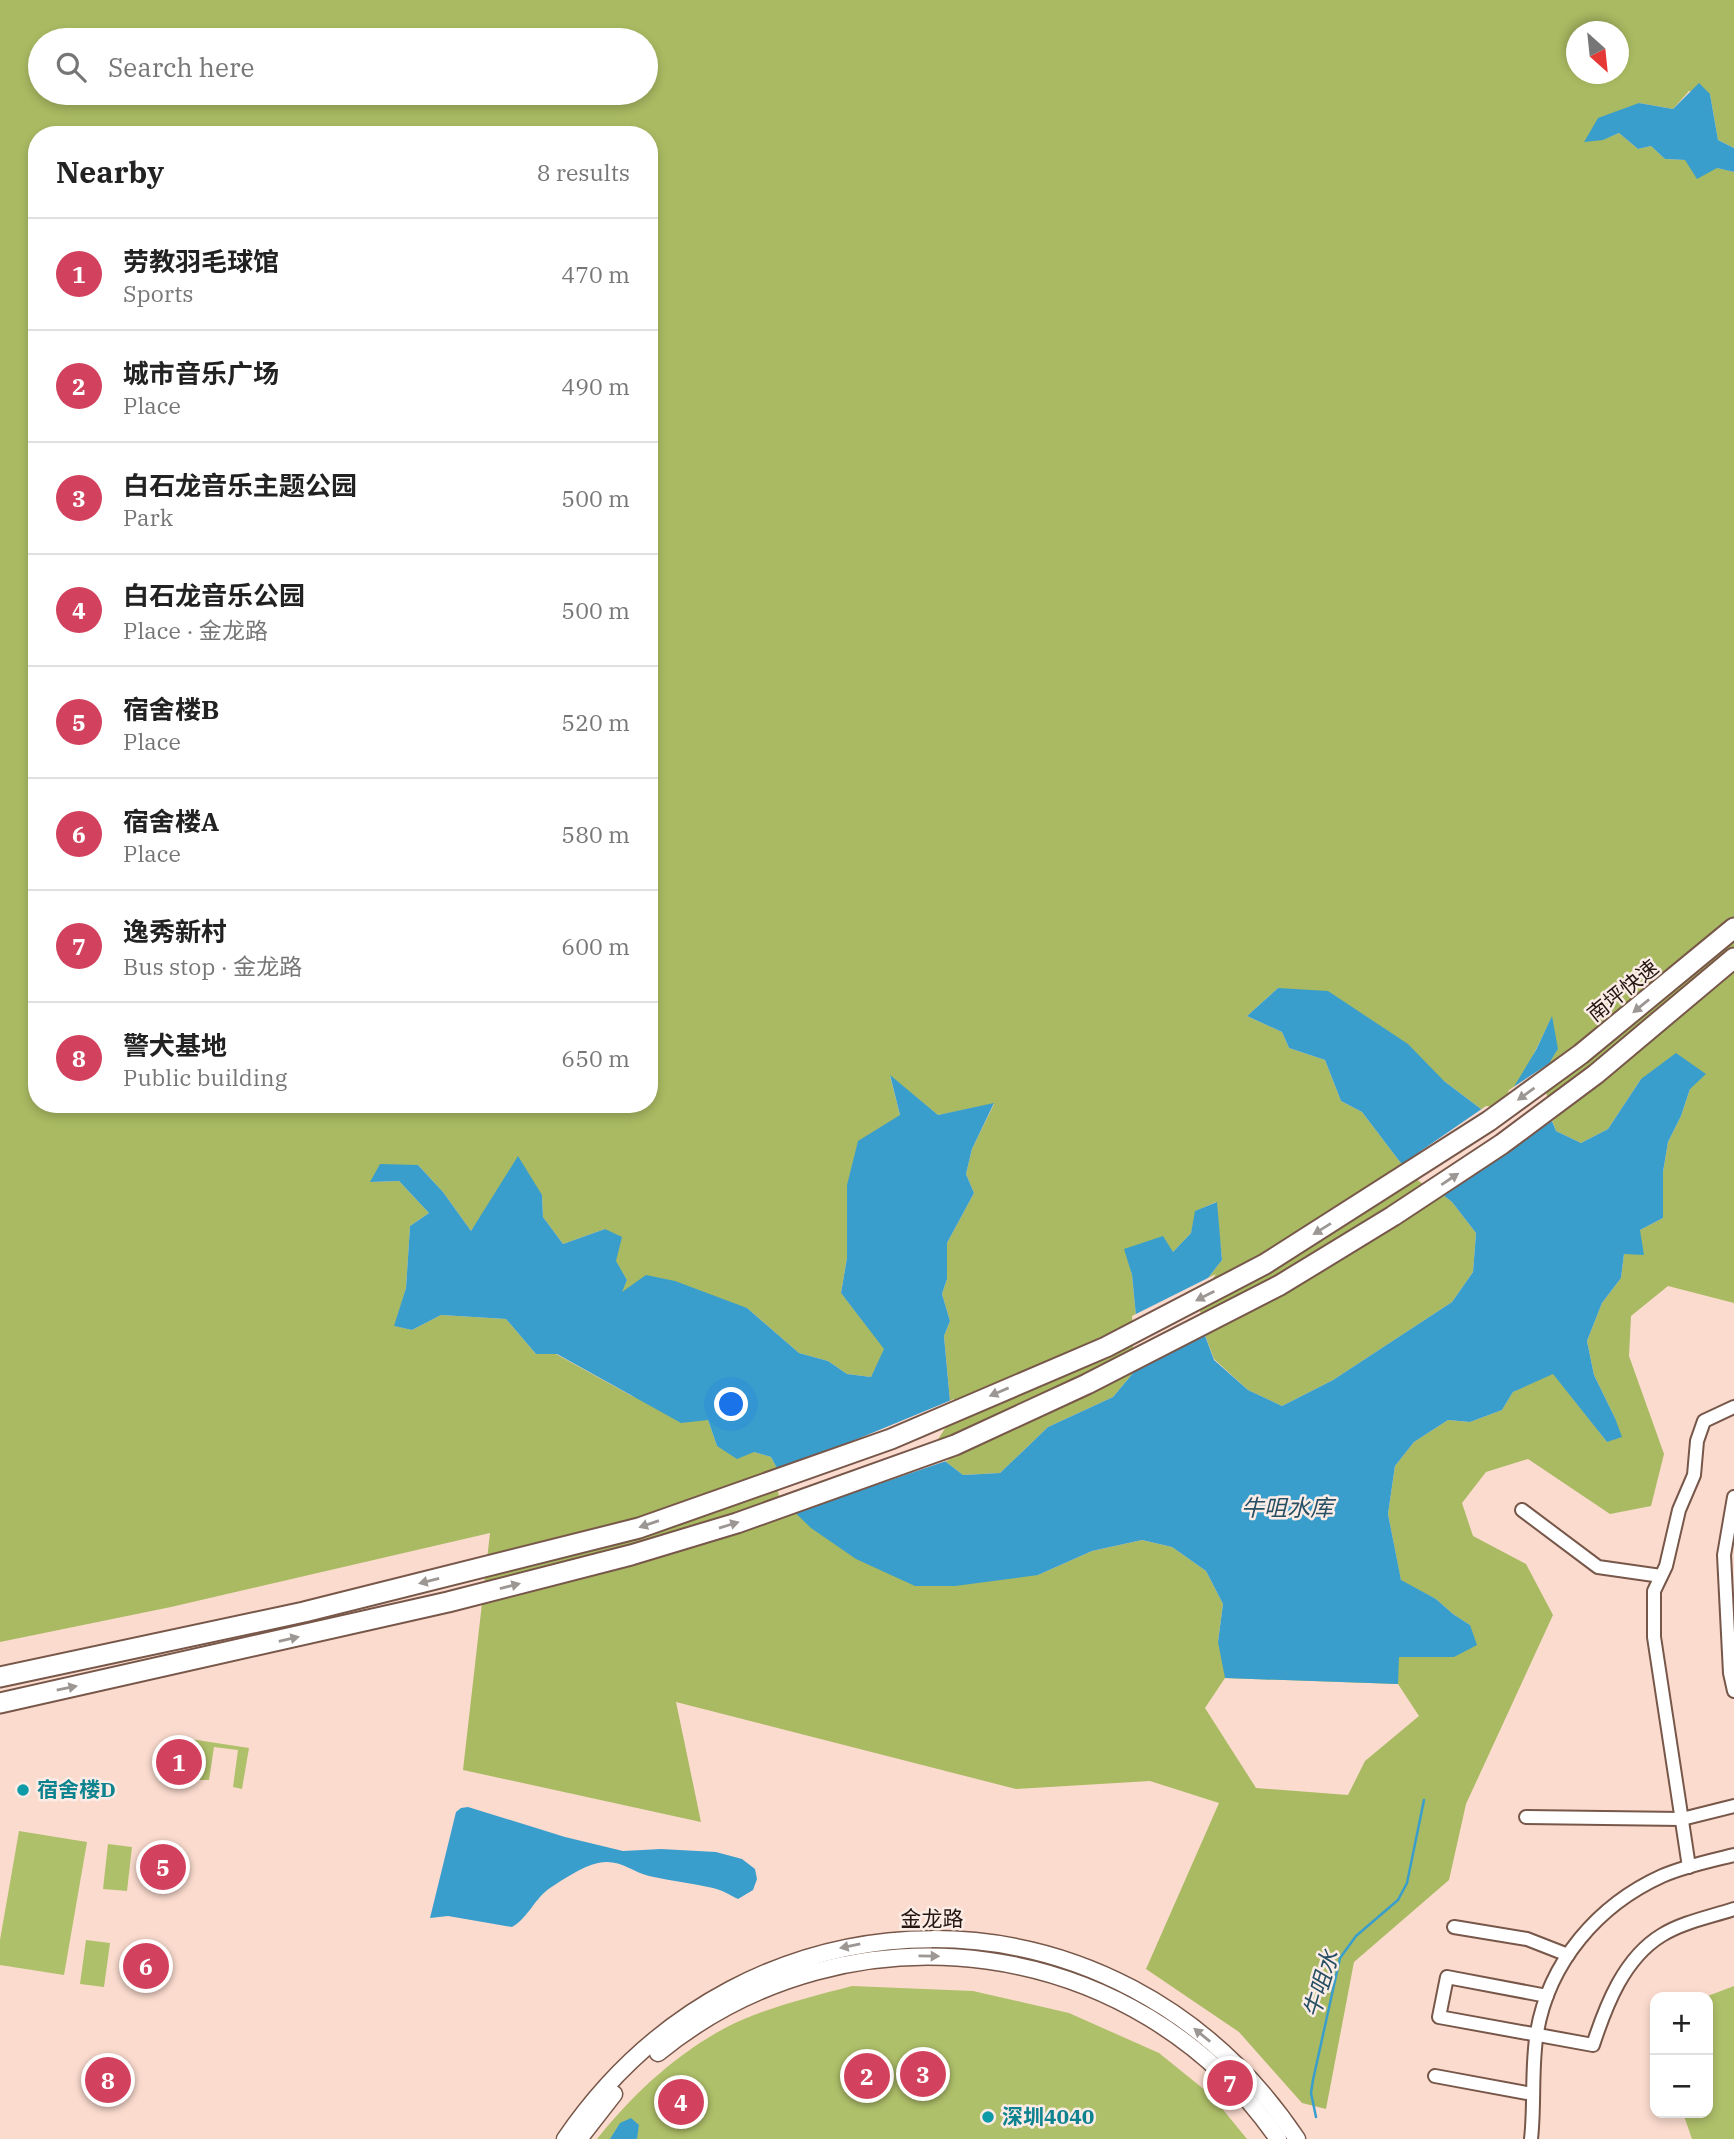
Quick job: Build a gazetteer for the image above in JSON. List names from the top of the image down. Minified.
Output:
{"streets":{"highway":["南坪快速"],"main road":["金龙路"]},"water":["牛咀水库","牛咀水"],"places":["宿舍楼D","深圳4040"],"north":"bottom right","page":{"search":"Search here","heading":["Nearby","8 results"],"list":[{"mark":"1","name":"劳教羽毛球馆","note":"Sports","value":"470 m"},{"mark":"2","name":"城市音乐广场","note":"Place","value":"490 m"},{"mark":"3","name":"白石龙音乐主题公园","note":"Park","value":"500 m"},{"mark":"4","name":"白石龙音乐公园","note":"Place · 金龙路","value":"500 m"},{"mark":"5","name":"宿舍楼B","note":"Place","value":"520 m"},{"mark":"6","name":"宿舍楼A","note":"Place","value":"580 m"},{"mark":"7","name":"逸秀新村","note":"Bus stop · 金龙路","value":"600 m"},{"mark":"8","name":"警犬基地","note":"Public building","value":"650 m"}],"pins":["1","5","6","3","2","8","7","4"],"map_buttons":["+","−"]}}
